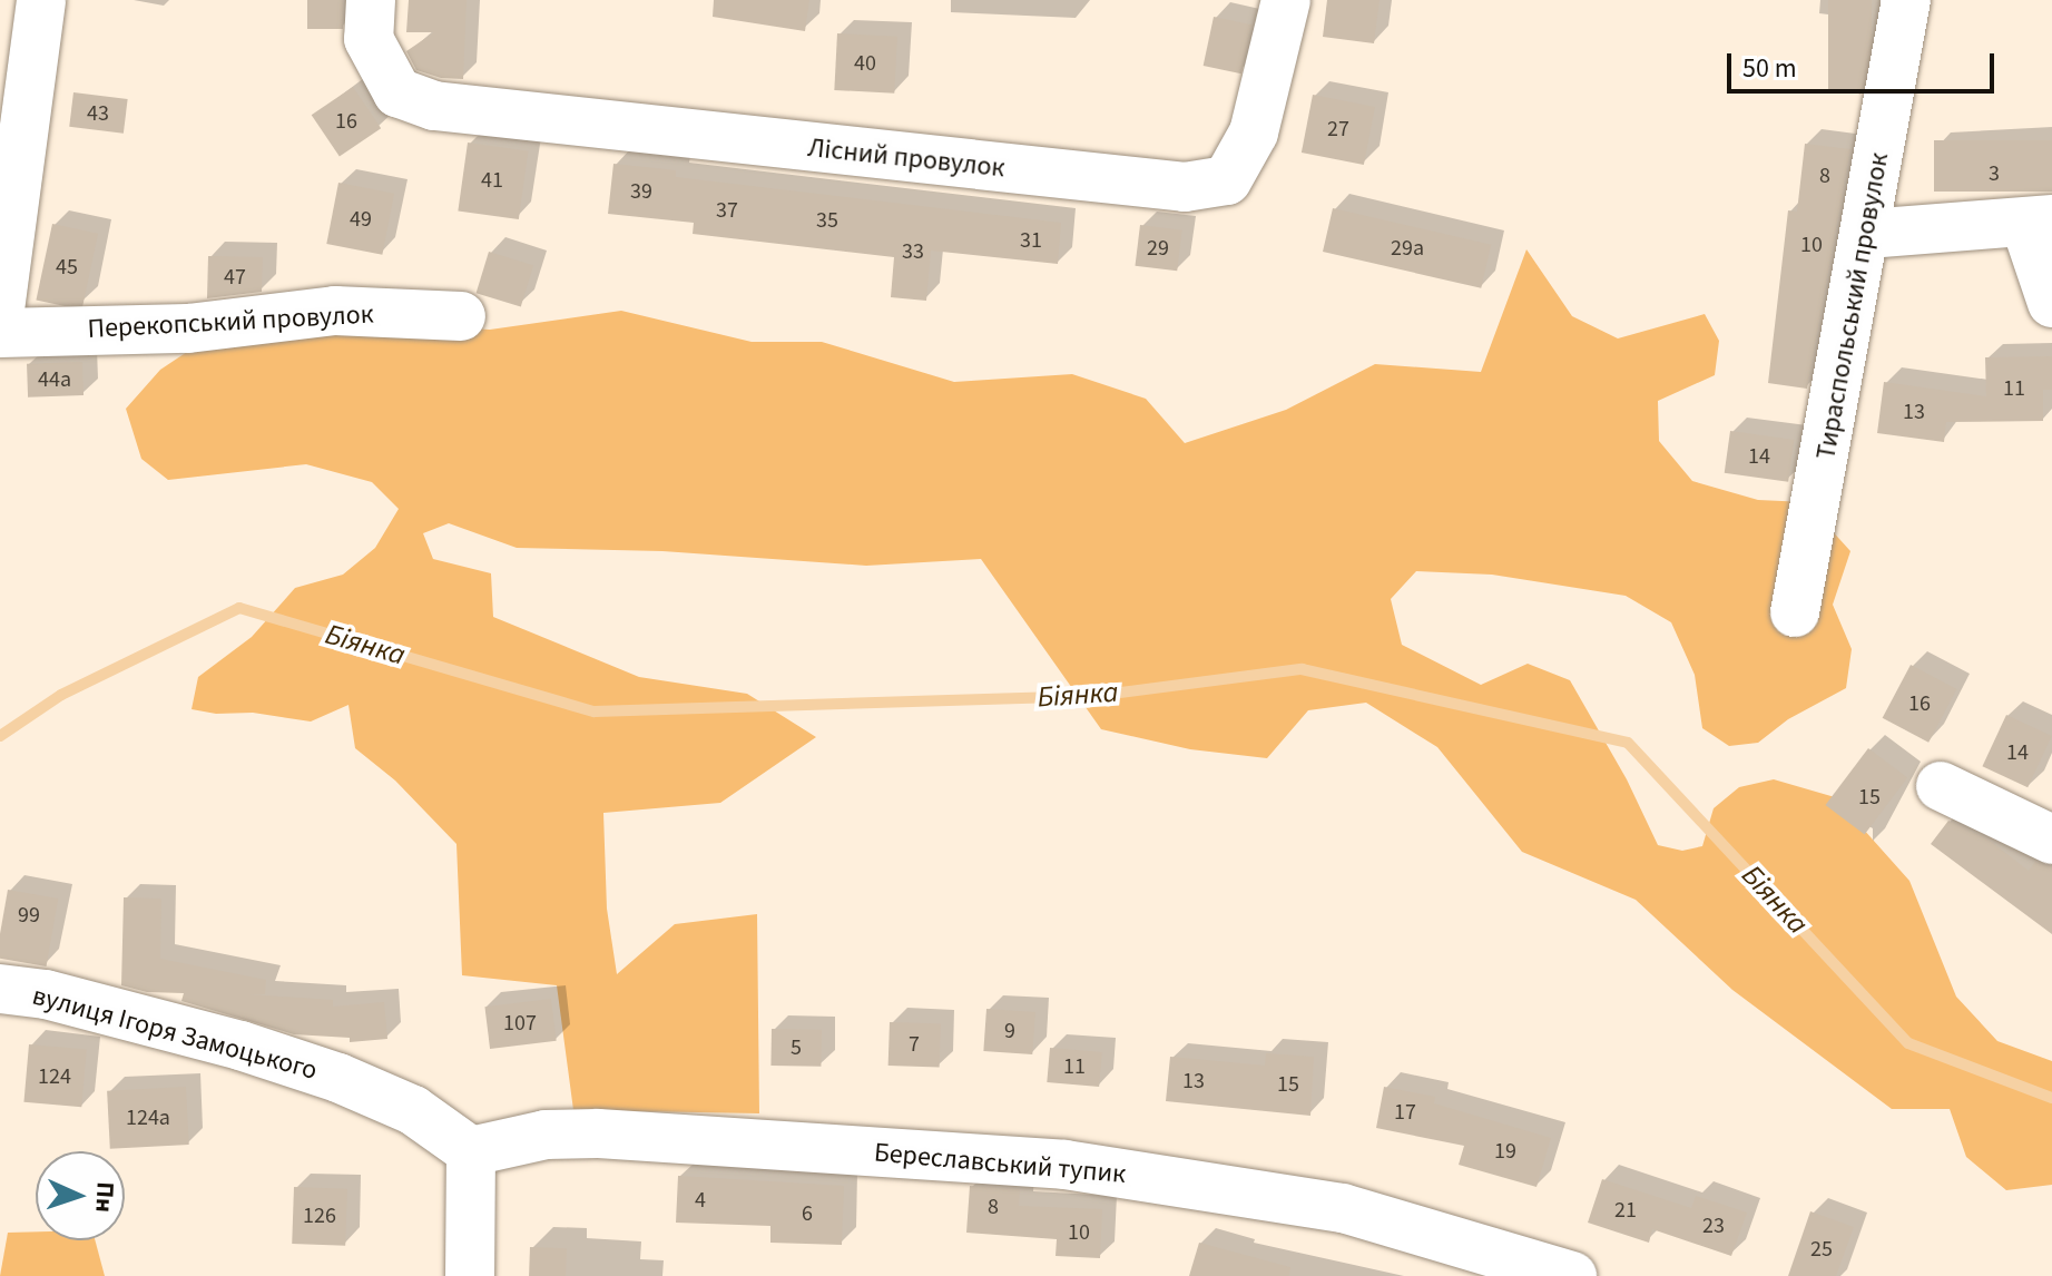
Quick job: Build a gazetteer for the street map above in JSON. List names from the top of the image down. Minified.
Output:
{"streets":{"street":["Лісний провулок","Тираспольський провулок","Перекопський провулок","вулиця Ігоря Замоцького","Береславський тупик"]},"crossings":[["вулиця Ігоря Замоцького","Береславський тупик"]],"water":["Біянка"],"house_numbers":["40","43","16","27","3","8","41","39","37","49","35","31","10","29","29а","33","45","47","44а","11","13","14","16","14","15","99","107","9","7","5","11","124","13","15","17","124а","19","4","8","21","6","126","23","10","25"],"scale_bar":"50 m","north":"right"}
